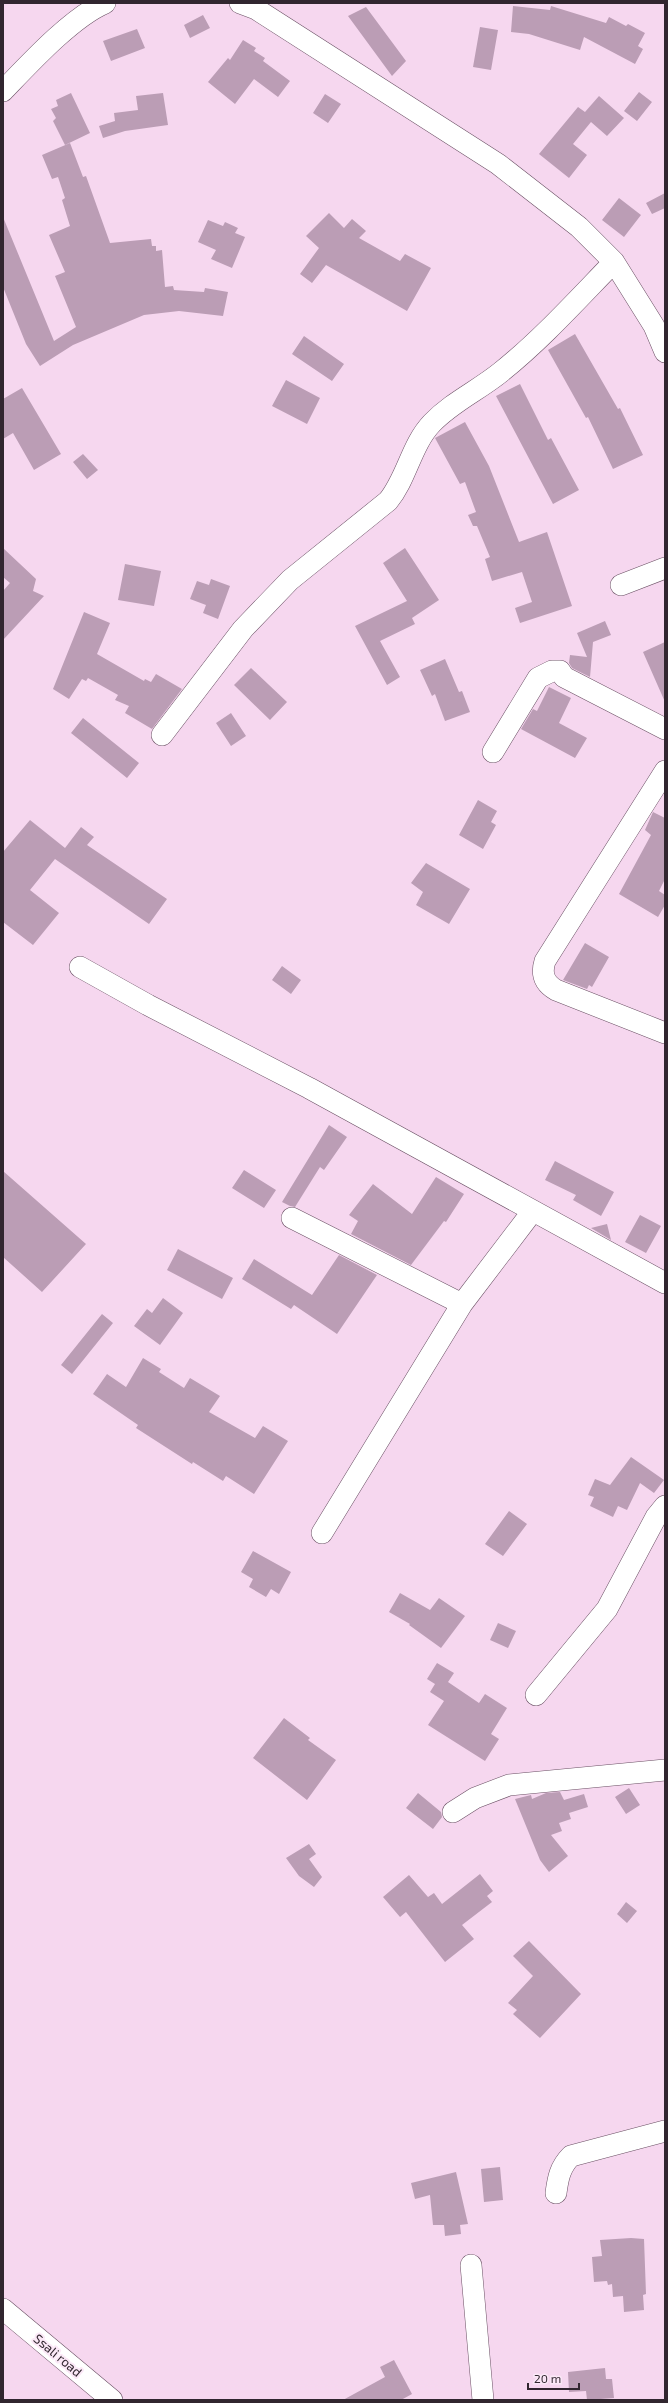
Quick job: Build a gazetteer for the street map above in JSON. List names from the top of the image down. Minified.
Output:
{"streets":{"street":["Ssali road"]},"scale_bar":"20 m"}
